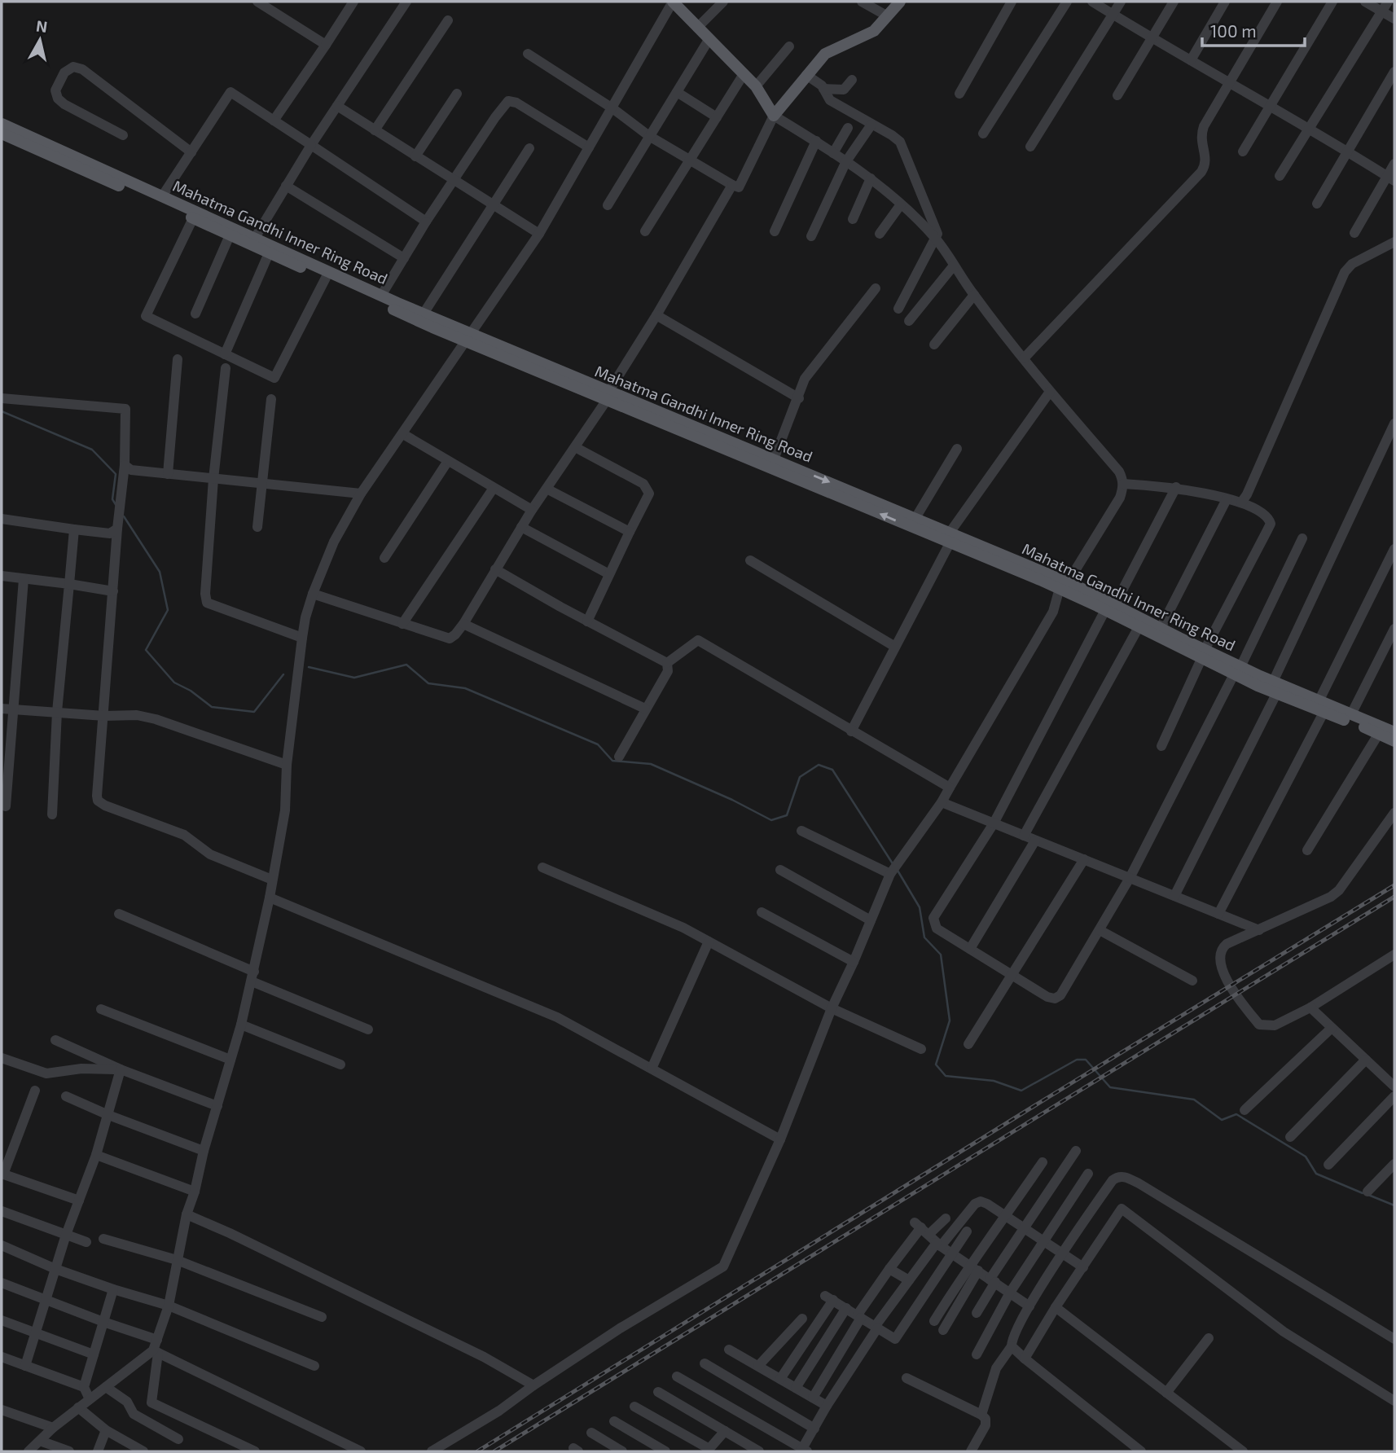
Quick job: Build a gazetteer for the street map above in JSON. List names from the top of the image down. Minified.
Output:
{"streets":{"main road":["Mahatma Gandhi Inner Ring Road"]},"scale_bar":"100 m","north":"top"}
